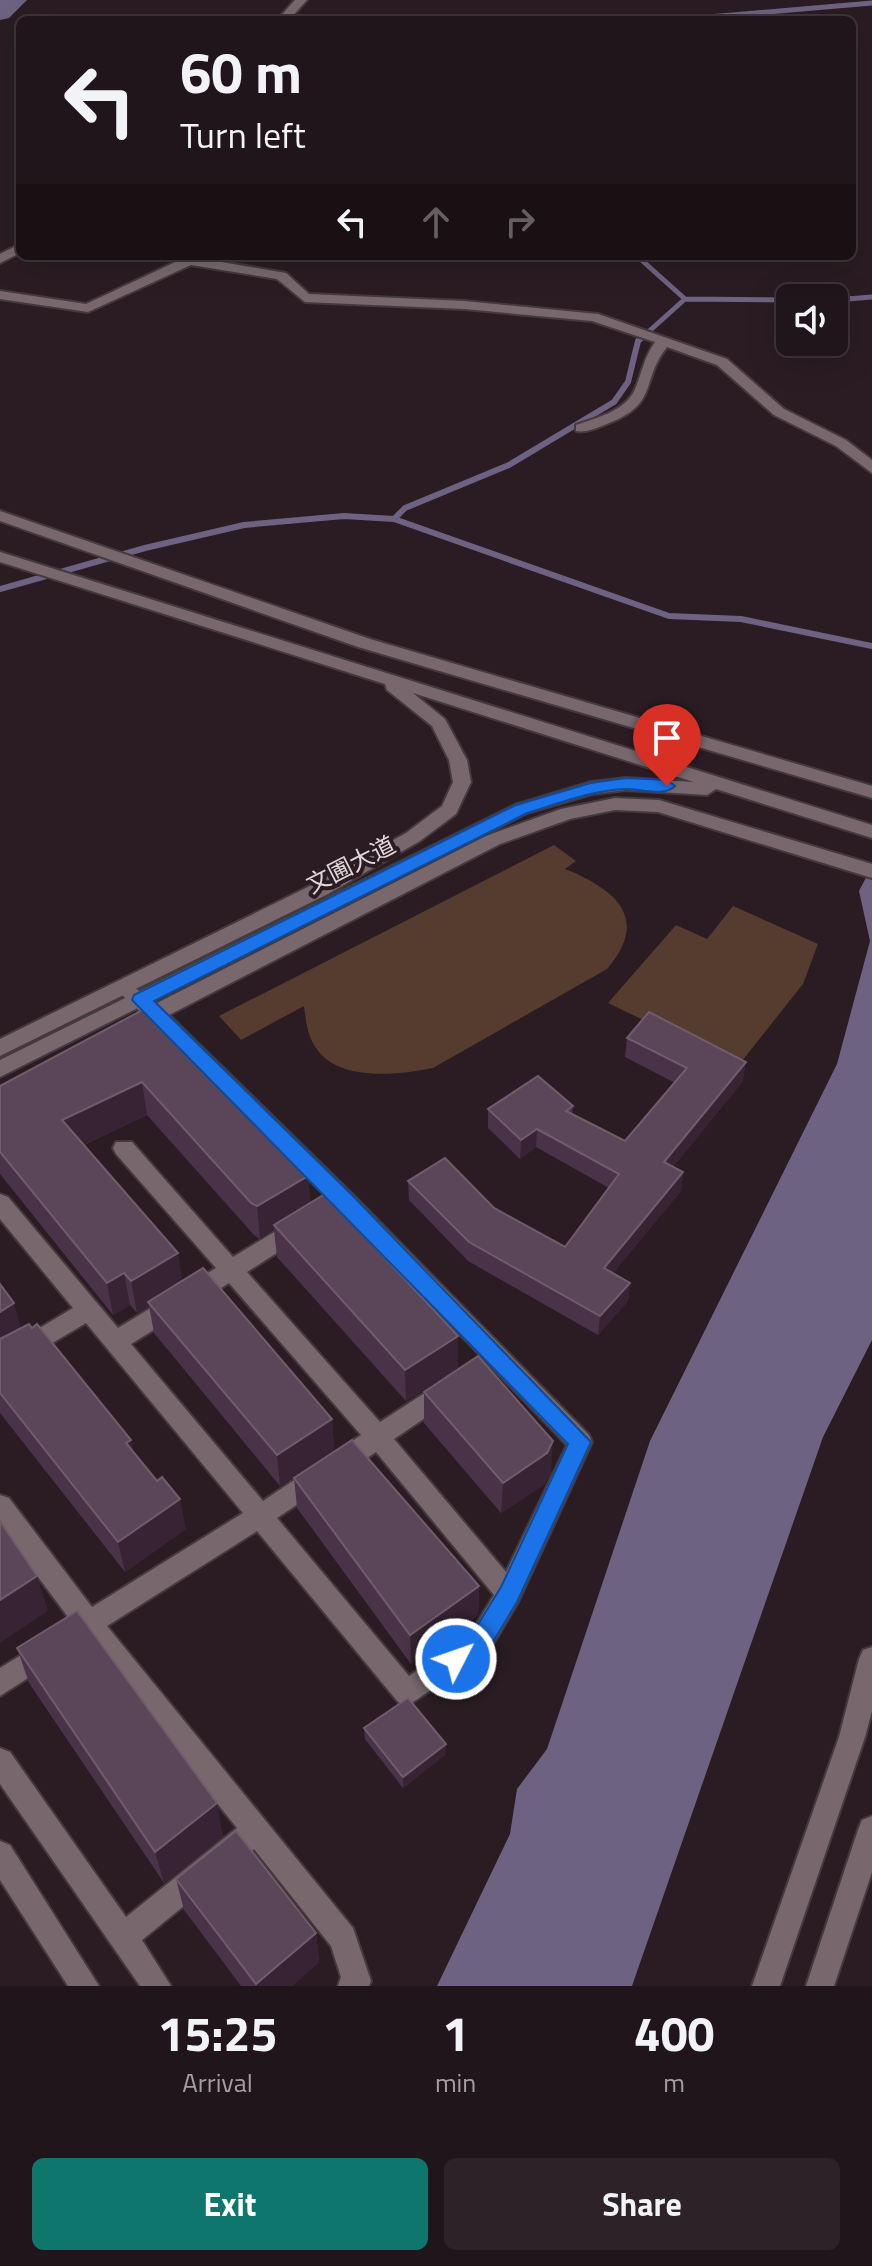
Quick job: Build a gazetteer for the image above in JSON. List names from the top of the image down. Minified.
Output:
{"streets":{"street":["文圃大道"]},"page":{"turn":["60 m","Turn left"],"eta":["15:25","Arrival","1","min","400","m"],"buttons":["Exit","Share"]}}
